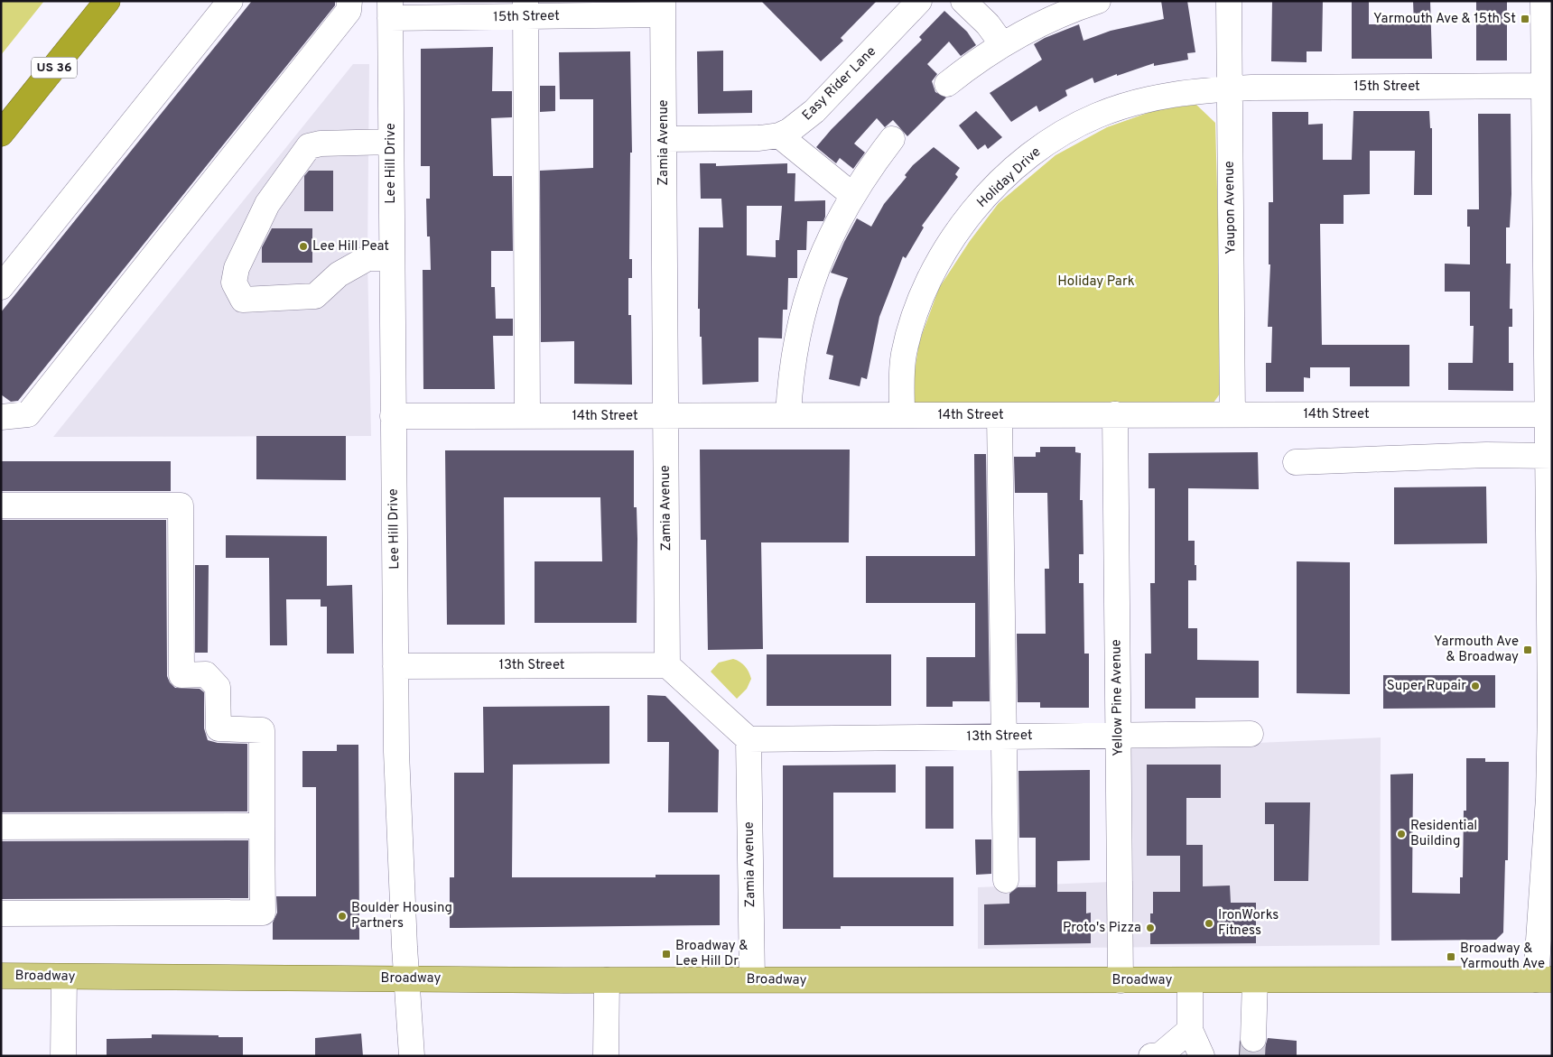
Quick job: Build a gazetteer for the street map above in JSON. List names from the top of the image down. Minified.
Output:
{"streets":{"highway":["US 36"],"main road":["Broadway"],"street":["15th Street","Easy Rider Lane","Zamia Avenue","Lee Hill Drive","Holiday Drive","Yaupon Avenue","14th Street","13th Street","Yellow Pine Avenue"]},"crossings":[["15th Street","Zamia Avenue"],["15th Street","Lee Hill Drive"],["15th Street","Holiday Drive"],["15th Street","Yaupon Avenue"],["Easy Rider Lane","Zamia Avenue"],["Zamia Avenue","14th Street"],["Zamia Avenue","13th Street"],["Zamia Avenue","Broadway"],["Lee Hill Drive","14th Street"],["Lee Hill Drive","13th Street"],["Lee Hill Drive","Broadway"],["Holiday Drive","Yaupon Avenue"],["Holiday Drive","14th Street"],["Yaupon Avenue","14th Street"],["14th Street","Yellow Pine Avenue"],["13th Street","Yellow Pine Avenue"],["Yellow Pine Avenue","Broadway"]],"parks":["Holiday Park"],"places":{"transit":["Yarmouth Ave & 15th St","Yarmouth Ave & Broadway","Broadway & Lee Hill Dr","Broadway & Yarmouth Ave"],"other":["Lee Hill Peat","Super Rupair","Residential Building","Boulder Housing Partners","IronWorks Fitness","Proto's Pizza"]}}
